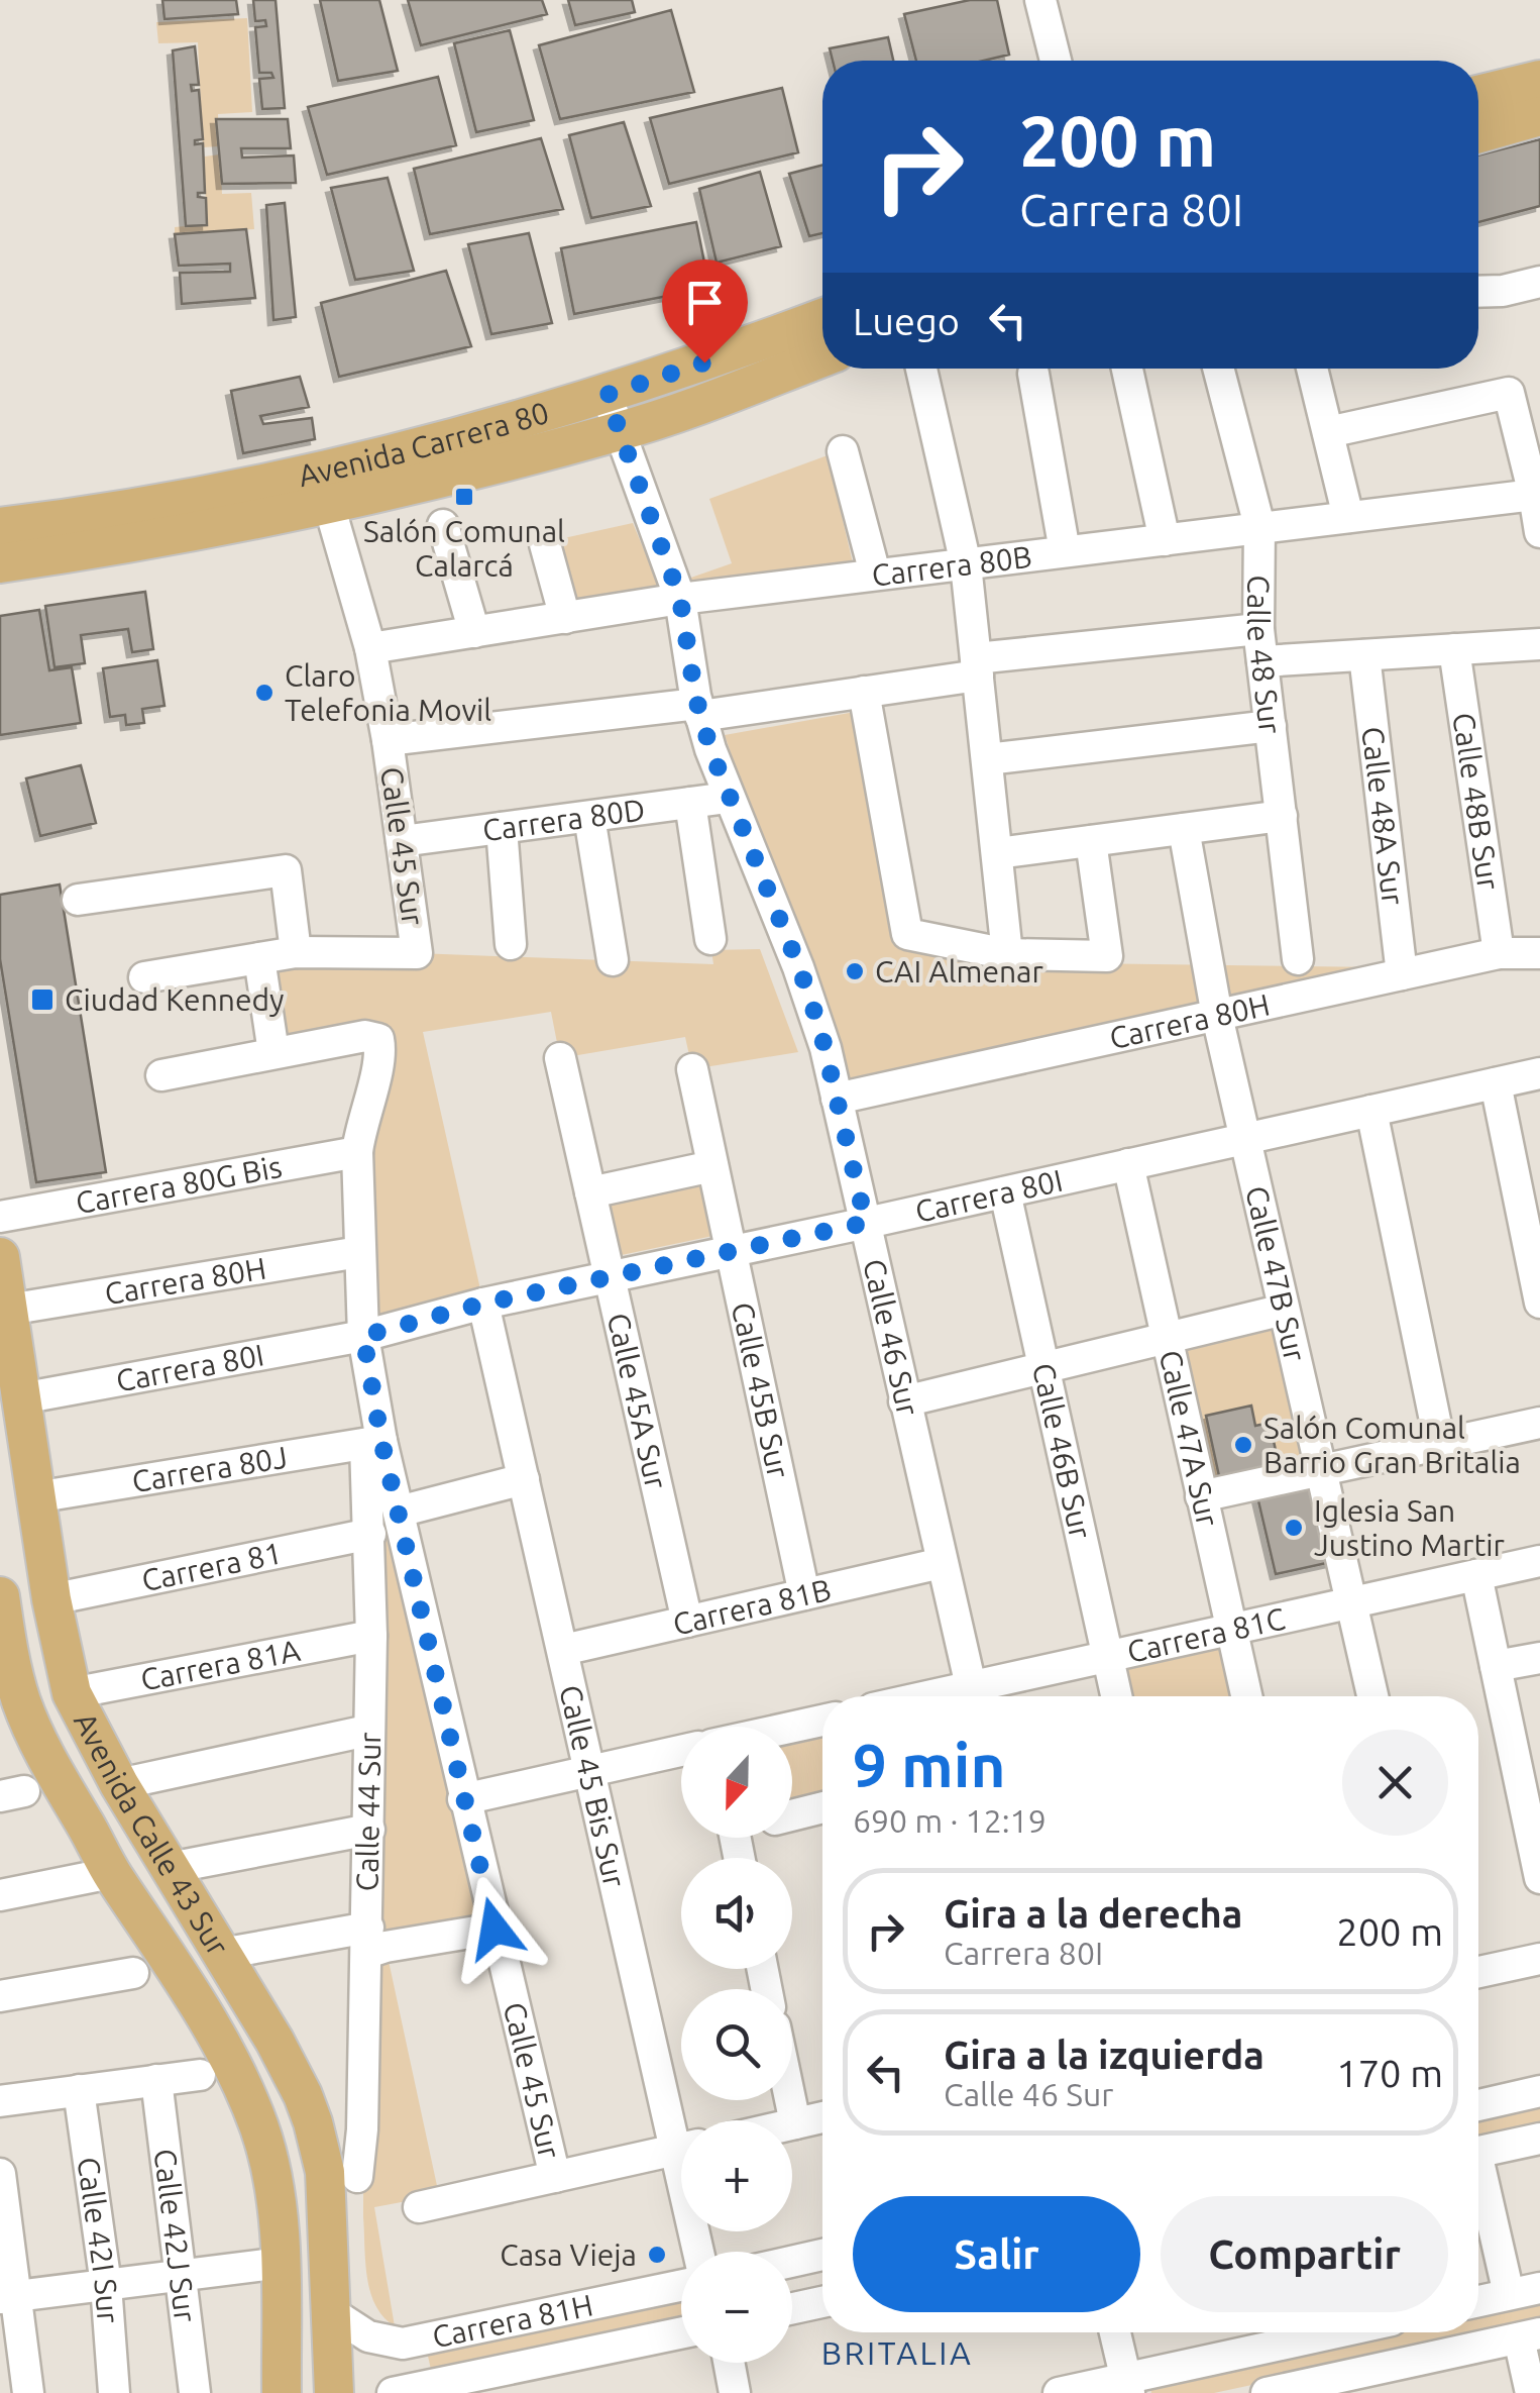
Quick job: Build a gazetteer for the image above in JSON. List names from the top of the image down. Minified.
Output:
{"streets":{"main road":["Avenida Carrera 80","Avenida Calle 43 Sur"],"street":["Carrera 80B","Calle 48 Sur","Calle 48B Sur","Calle 48A Sur","Carrera 80D","Calle 45 Sur","Carrera 80H","Carrera 80G Bis","Carrera 80I","Calle 47B Sur","Calle 46 Sur","Calle 45B Sur","Calle 45A Sur","Calle 47A Sur","Calle 46B Sur","Carrera 80J","Carrera 81","Carrera 81B","Carrera 81C","Carrera 81A","Calle 45 Bis Sur","Calle 44 Sur","Calle 42J Sur","Calle 42I Sur","Carrera 81H"]},"crossings":[["Avenida Carrera 80","Calle 45 Sur"],["Avenida Carrera 80","Calle 46 Sur"],["Carrera 80B","Calle 48 Sur"],["Carrera 80B","Calle 45 Sur"],["Carrera 80B","Calle 46 Sur"],["Calle 48B Sur","Carrera 80H"],["Calle 48A Sur","Carrera 80H"],["Carrera 80D","Calle 45 Sur"],["Carrera 80D","Calle 46 Sur"],["Calle 45 Sur","Carrera 80H"],["Calle 45 Sur","Carrera 80G Bis"],["Calle 45 Sur","Carrera 80I"],["Calle 45 Sur","Carrera 80J"],["Calle 45 Sur","Calle 44 Sur"],["Carrera 80H","Calle 47B Sur"],["Carrera 80H","Calle 46 Sur"],["Carrera 80H","Avenida Calle 43 Sur"],["Carrera 80I","Calle 47B Sur"],["Carrera 80I","Calle 46 Sur"],["Carrera 80I","Calle 45B Sur"],["Carrera 80I","Calle 45A Sur"],["Carrera 80I","Calle 47A Sur"],["Carrera 80I","Calle 46B Sur"],["Carrera 80I","Calle 45 Bis Sur"],["Carrera 80I","Avenida Calle 43 Sur"],["Calle 47B Sur","Carrera 81C"],["Calle 46 Sur","Carrera 81B"],["Calle 45B Sur","Carrera 81B"],["Calle 45A Sur","Carrera 81B"],["Calle 47A Sur","Carrera 81C"],["Calle 46B Sur","Carrera 81C"],["Carrera 80J","Calle 44 Sur"],["Carrera 80J","Avenida Calle 43 Sur"],["Carrera 81","Calle 44 Sur"],["Carrera 81","Avenida Calle 43 Sur"],["Carrera 81B","Calle 45 Bis Sur"],["Carrera 81A","Calle 44 Sur"],["Carrera 81A","Avenida Calle 43 Sur"],["Avenida Calle 43 Sur","Carrera 81H"]],"districts":["BRITALIA"],"places":{"transit":["Salón Comunal Calarcá","Ciudad Kennedy"],"other":["Claro Telefonia Movil","CAI Almenar","Salón Comunal Barrio Gran Britalia","Iglesia San Justino Martir","Casa Vieja"]},"north":"bottom","page":{"turn":["200 m","Carrera 80I"],"then":"Luego","heading":["9 min","690 m · 12:19"],"map_buttons":["+","−"],"list":[{"name":"Gira a la derecha","note":"Carrera 80I","value":"200 m"},{"name":"Gira a la izquierda","note":"Calle 46 Sur","value":"170 m"}],"buttons":["Salir","Compartir"]}}
